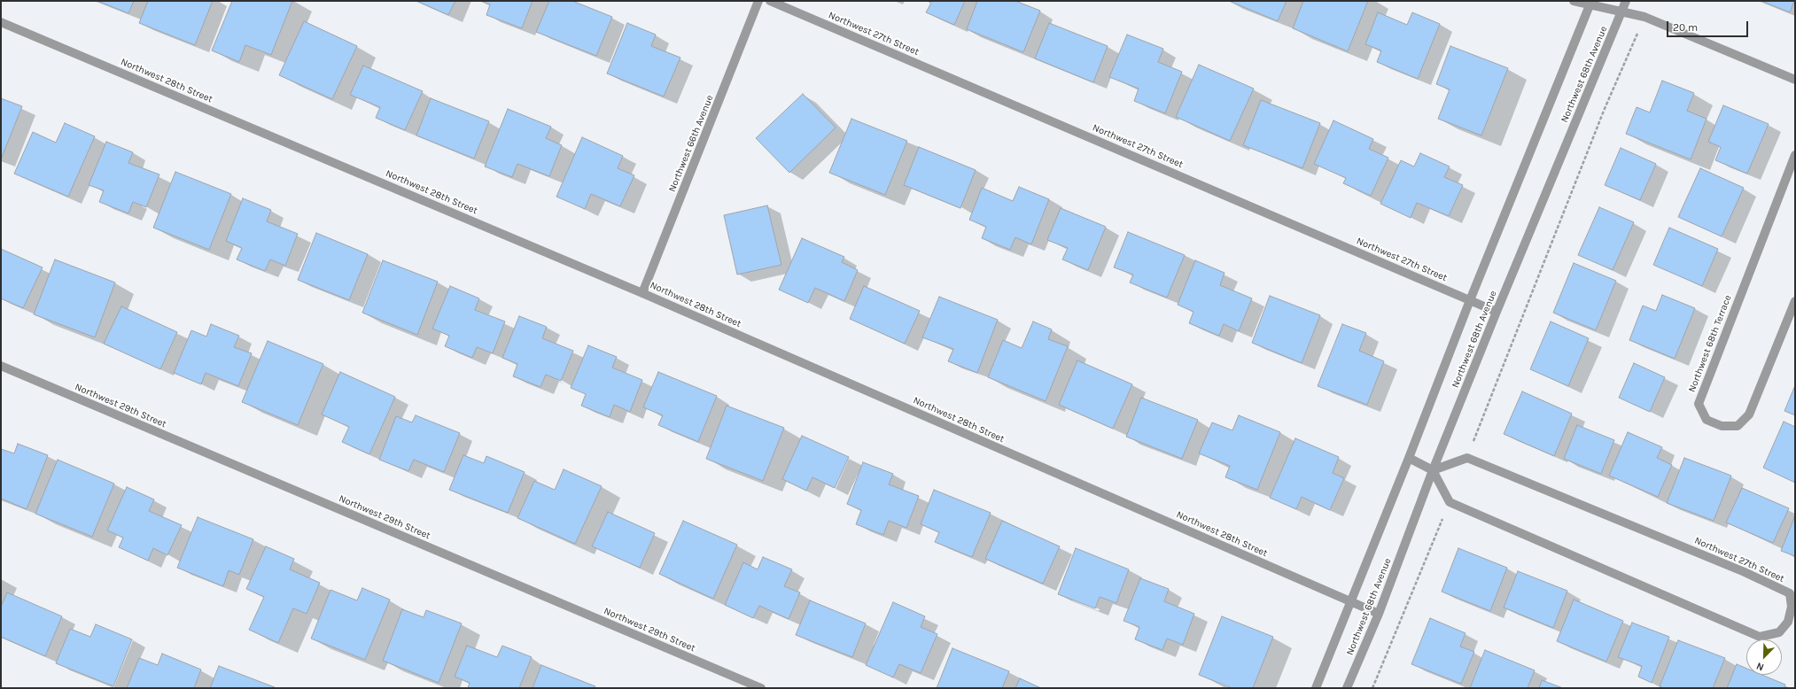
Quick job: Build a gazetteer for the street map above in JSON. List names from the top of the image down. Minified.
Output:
{"streets":{"street":["Northwest 27th Street","Northwest 68th Avenue","Northwest 28th Street","Northwest 66th Avenue","Northwest 68th Terrace","Northwest 29th Street"]},"crossings":[["Northwest 27th Street","Northwest 68th Avenue"],["Northwest 68th Avenue","Northwest 28th Street"],["Northwest 28th Street","Northwest 66th Avenue"]],"scale_bar":"20 m","north":"bottom left"}
